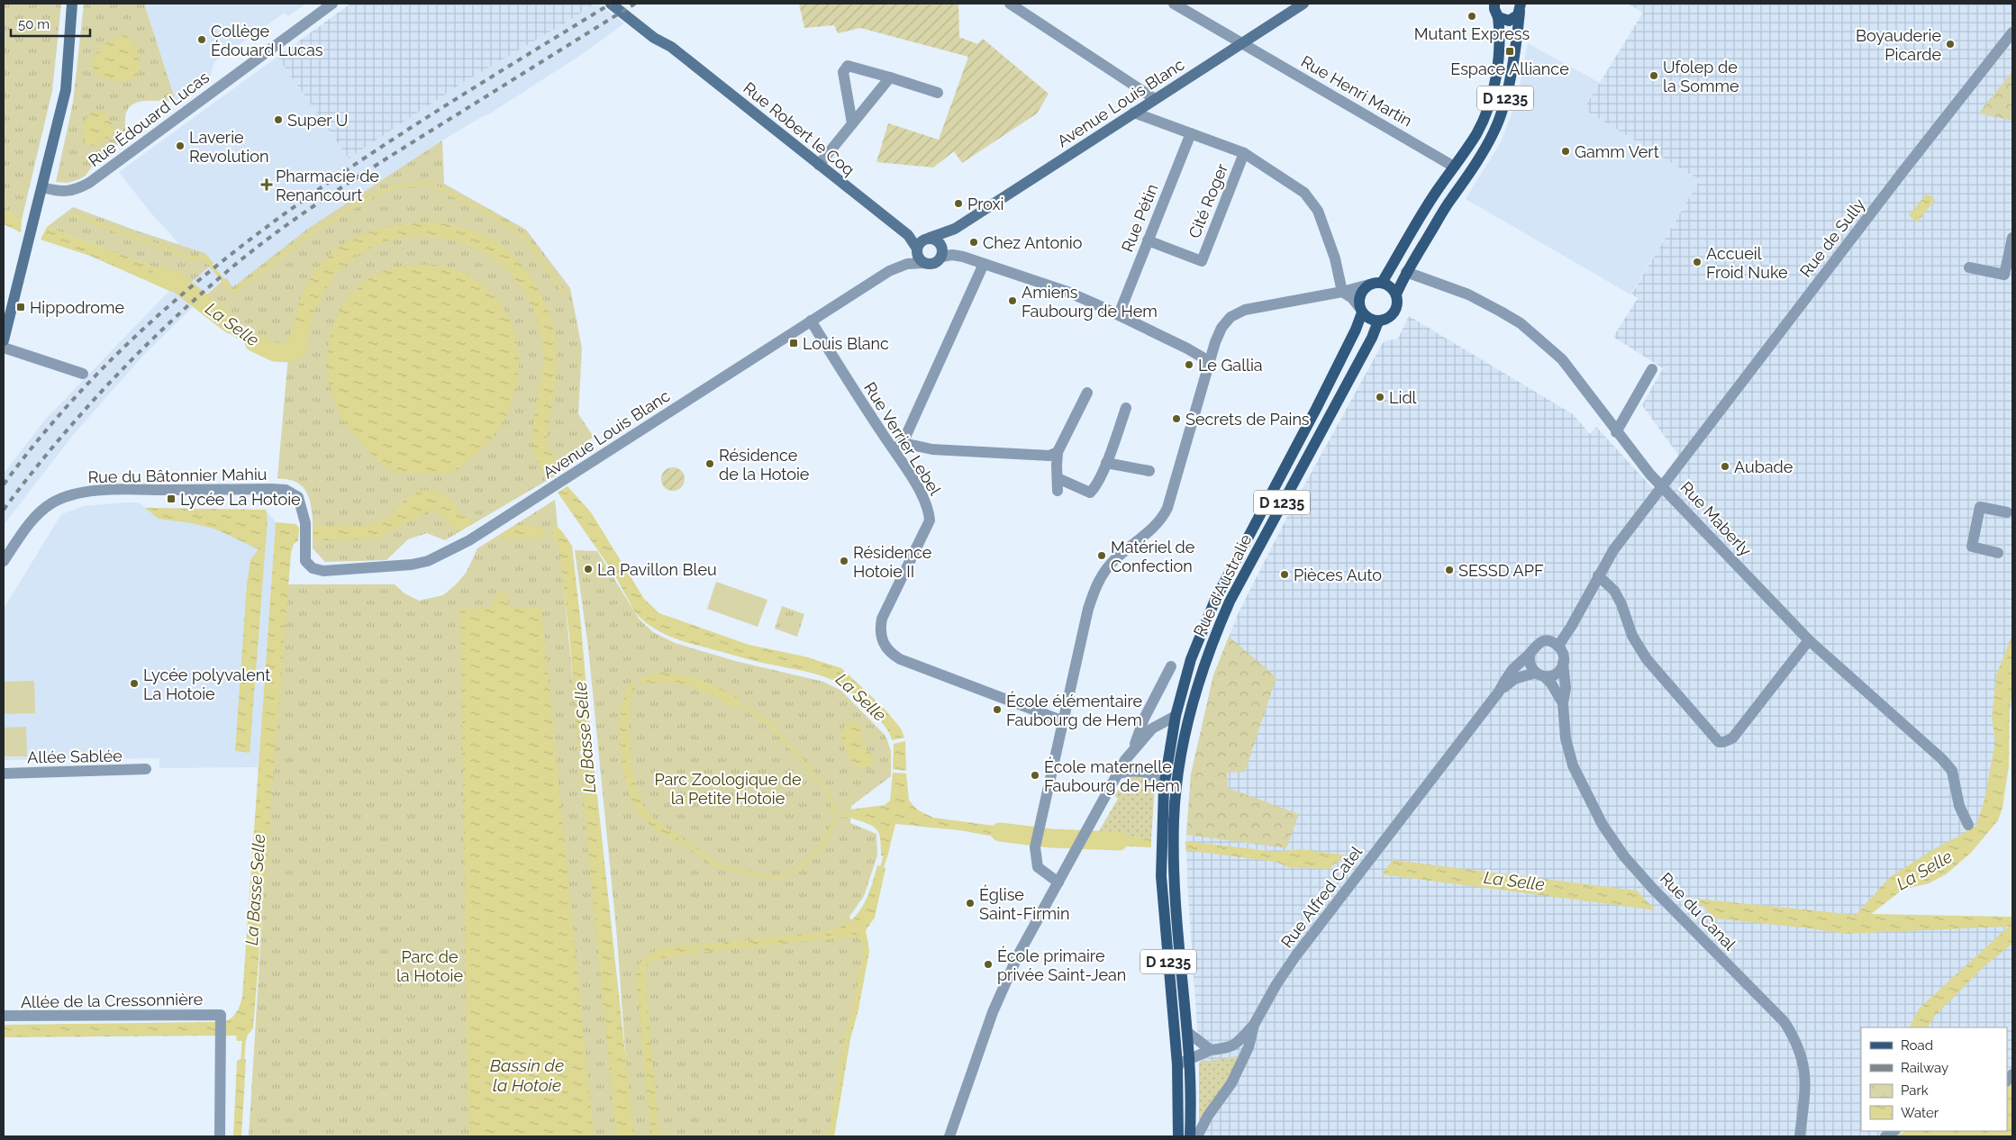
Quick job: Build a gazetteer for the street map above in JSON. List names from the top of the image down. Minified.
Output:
{"streets":{"main road":["D 1235","Rue d'Australie"],"street":["Rue Henri Martin","Avenue Louis Blanc","Rue Édouard Lucas","Rue Robert le Coq","Cité Roger","Rue Pétin","Rue de Sully","Rue Verrier Lebel","Rue du Bâtonnier Mahiu","Rue Maberly","Allée Sablée","Rue Alfred Catel","Rue du Canal","Allée de la Cressonnière"]},"crossings":[["Rue Henri Martin","D 1235"],["Rue Henri Martin","Avenue Louis Blanc"],["D 1235","Rue Maberly"],["D 1235","Rue d'Australie"],["Avenue Louis Blanc","Rue Robert le Coq"],["Avenue Louis Blanc","Rue Verrier Lebel"],["Avenue Louis Blanc","Rue du Bâtonnier Mahiu"],["Cité Roger","Rue Pétin"],["Rue de Sully","Rue Maberly"],["Rue Alfred Catel","Rue du Canal"]],"water":["La Selle","La Basse Selle","Bassin de la Hotoie"],"parks":["Parc Zoologique de la Petite Hotoie","Parc de la Hotoie"],"places":{"other":["Mutant Express","Collège Édouard Lucas","Boyauderie Picarde","Ufolep de la Somme","Super U","Laverie Revolution","Gamm Vert","Proxi","Chez Antonio","Accueil Froid Nuke","Amiens Faubourg de Hem","Le Gallia","Lidl","Secrets de Pains","Résidence de la Hotoie","Aubade","Matériel de Confection","Résidence Hotoie II","La Pavillon Bleu","SESSD APF","Pièces Auto","Lycée polyvalent La Hotoie","École élémentaire Faubourg de Hem","École maternelle Faubourg de Hem","Église Saint-Firmin","École primaire privée Saint-Jean"],"transit":["Espace Alliance","Hippodrome","Louis Blanc","Lycée La Hotoie"],"health":["Pharmacie de Renancourt"]},"legend":["Road","Railway","Park","Water"],"scale_bar":"50 m"}
